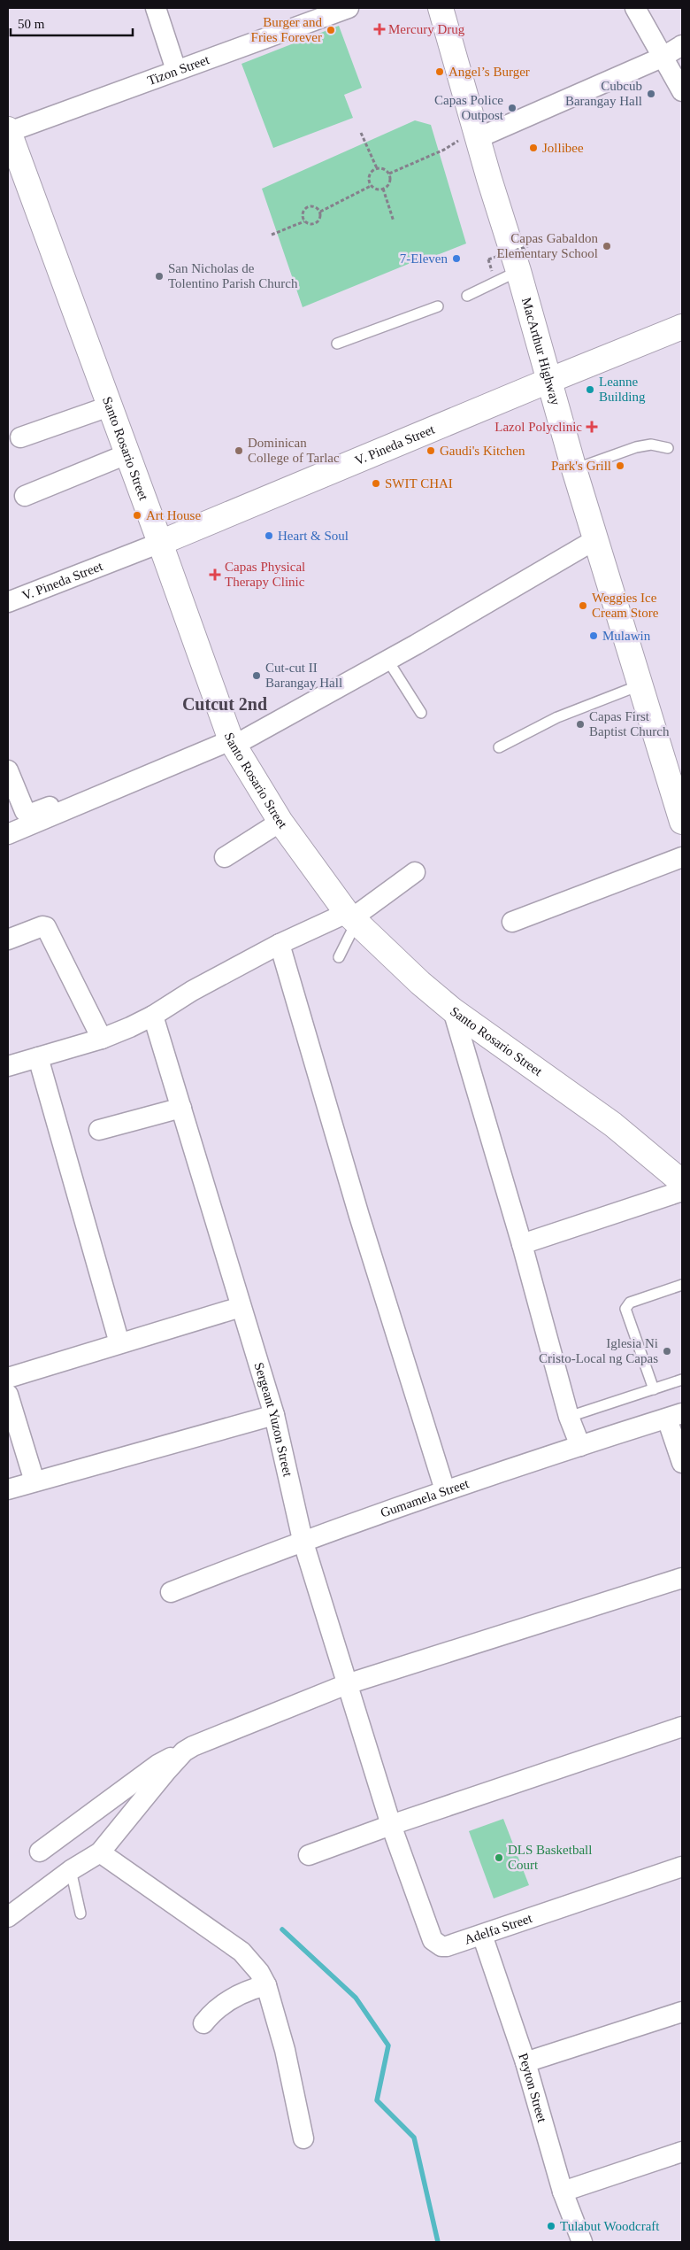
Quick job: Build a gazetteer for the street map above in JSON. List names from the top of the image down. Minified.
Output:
{"streets":{"main road":["MacArthur Highway","V. Pineda Street","Santo Rosario Street"],"street":["Tizon Street","Sergeant Yuzon Street","Gumamela Street","Adelfa Street","Peyton Street"]},"crossings":[["Tizon Street","Santo Rosario Street"],["MacArthur Highway","V. Pineda Street"],["V. Pineda Street","Santo Rosario Street"],["Sergeant Yuzon Street","Gumamela Street"],["Sergeant Yuzon Street","Adelfa Street"],["Adelfa Street","Peyton Street"]],"districts":["Cutcut 2nd"],"places":{"health":["Mercury Drug","Lazol Polyclinic","Capas Physical Therapy Clinic"],"other":["Burger and Fries Forever","Angel’s Burger","Cubcub Barangay Hall","Capas Police Outpost","Jollibee","Capas Gabaldon Elementary School","7-Eleven","San Nicholas de Tolentino Parish Church","Leanne Building","Dominican College of Tarlac","Gaudi's Kitchen","Park's Grill","SWIT CHAI","Art House","Heart & Soul","Weggies Ice Cream Store","Mulawin","Cut-cut II Barangay Hall","Capas First Baptist Church","Iglesia Ni Cristo-Local ng Capas","DLS Basketball Court","Tulabut Woodcraft"]},"scale_bar":"50 m"}
